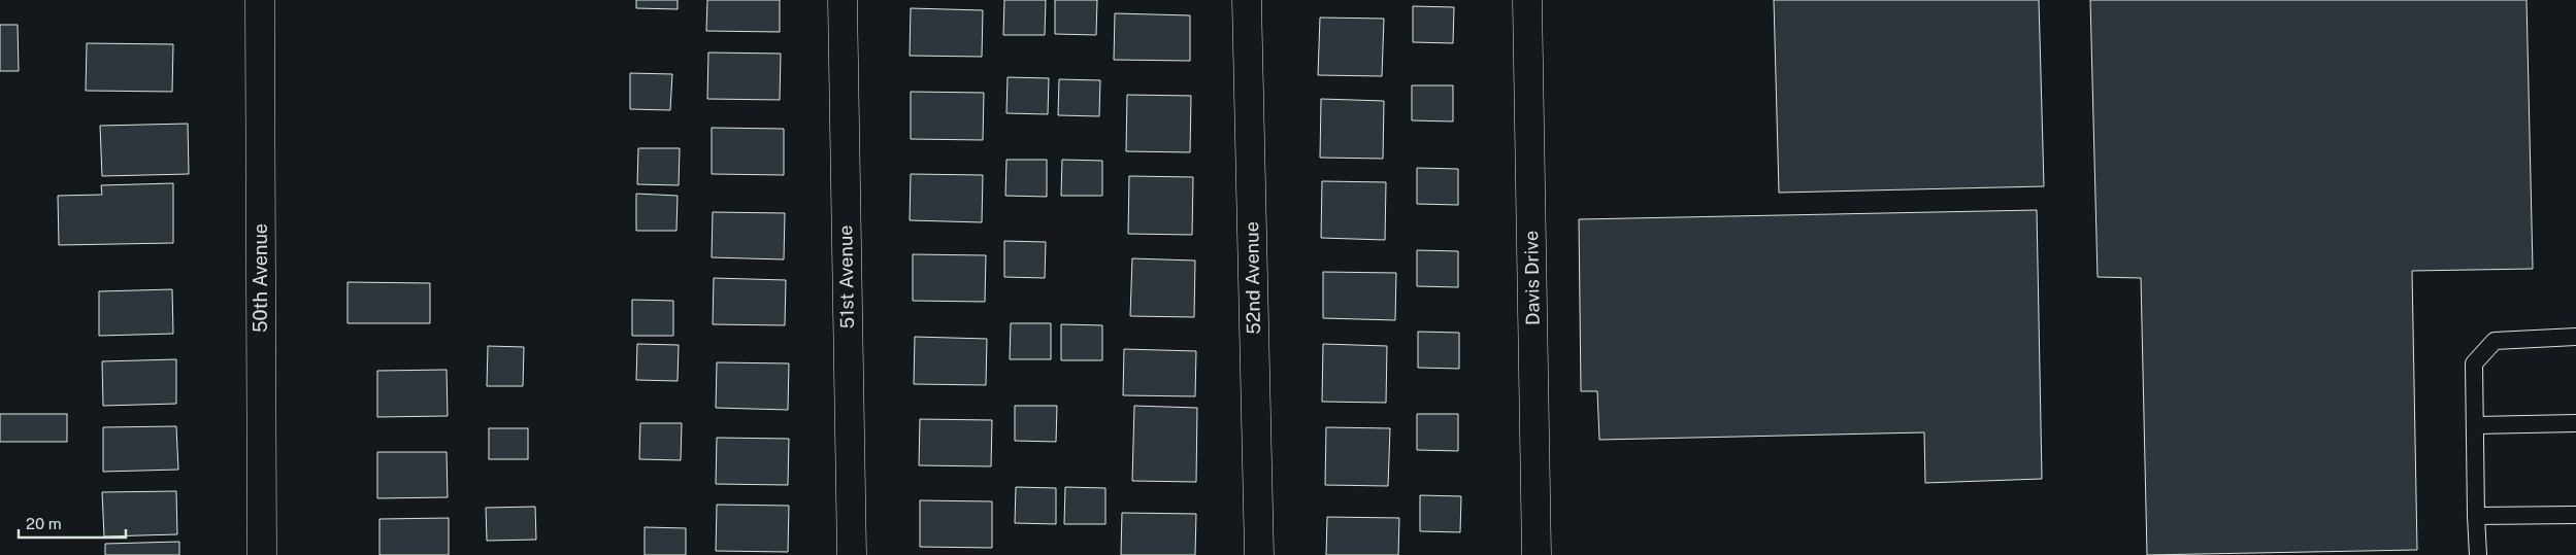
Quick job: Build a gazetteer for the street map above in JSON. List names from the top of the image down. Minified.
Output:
{"streets":{"street":["51st Avenue","50th Avenue","52nd Avenue","Davis Drive"]},"scale_bar":"20 m"}
